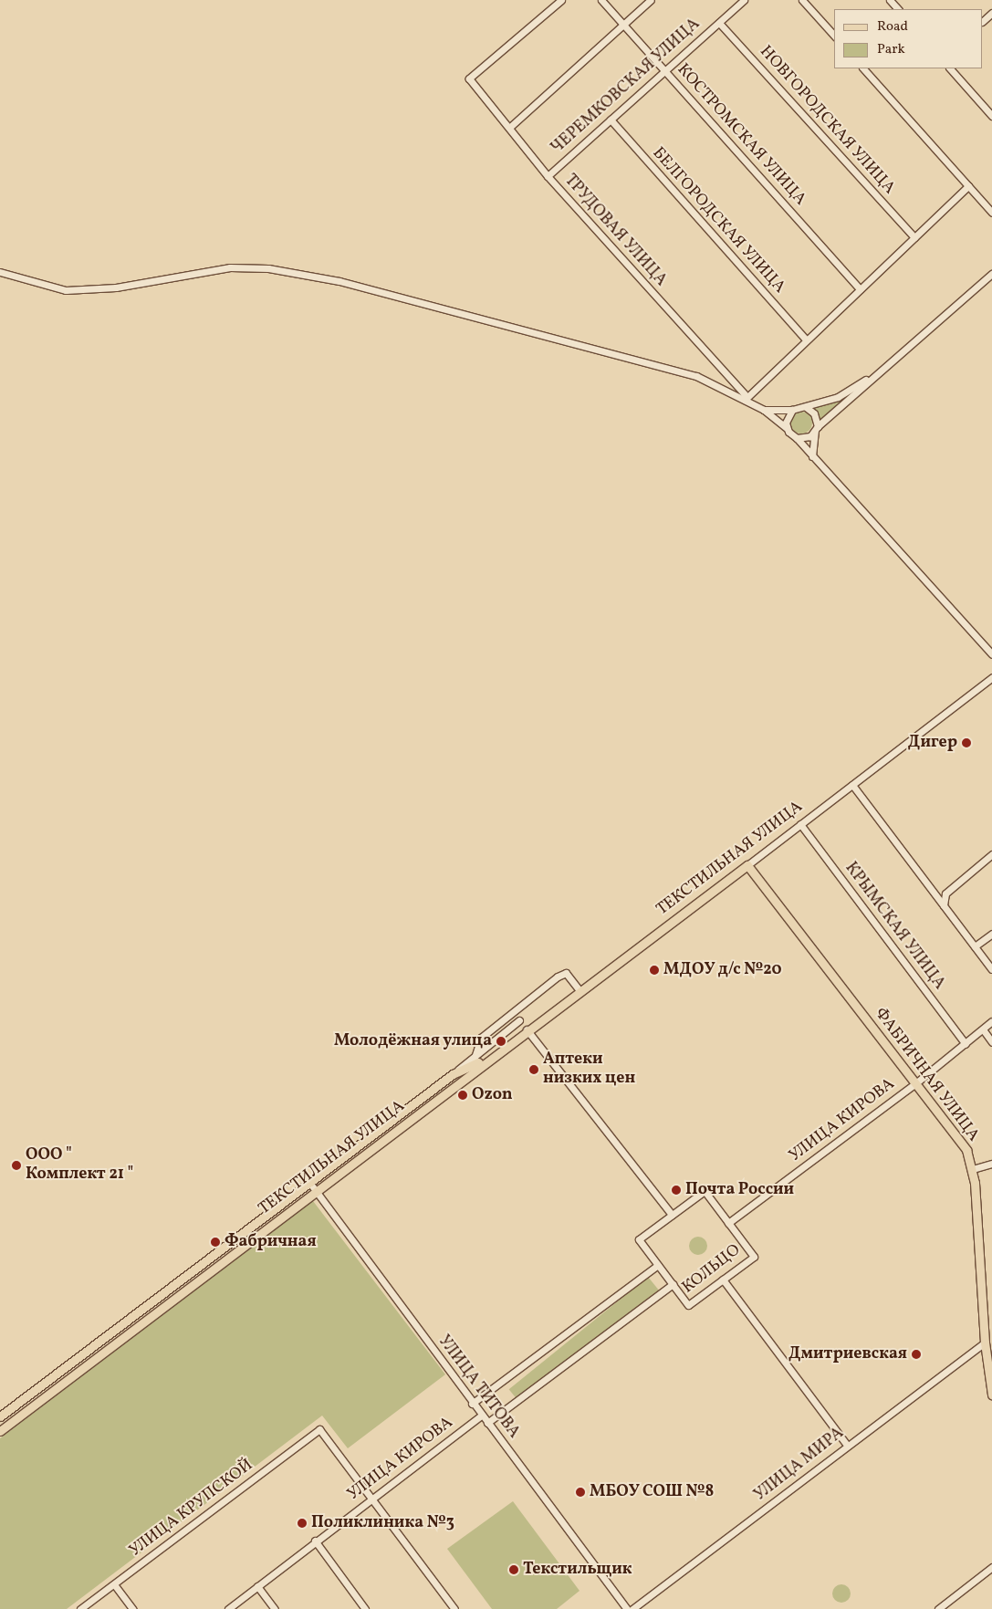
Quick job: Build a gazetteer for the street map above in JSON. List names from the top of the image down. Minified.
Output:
{"streets":{"main road":["ТЕКСТИЛЬНАЯ УЛИЦА","ФАБРИЧНАЯ УЛИЦА"],"street":["ЧЕРЕМКОВСКАЯ УЛИЦА","НОВГОРОДСКАЯ УЛИЦА","КОСТРОМСКАЯ УЛИЦА","БЕЛГОРОДСКАЯ УЛИЦА","ТРУДОВАЯ УЛИЦА","КРЫМСКАЯ УЛИЦА","УЛИЦА КИРОВА","КОЛЬЦО","УЛИЦА ТИТОВА","УЛИЦА МИРА","УЛИЦА КРУПСКОЙ"]},"crossings":[["ЧЕРЕМКОВСКАЯ УЛИЦА","НОВГОРОДСКАЯ УЛИЦА"],["ЧЕРЕМКОВСКАЯ УЛИЦА","КОСТРОМСКАЯ УЛИЦА"],["ЧЕРЕМКОВСКАЯ УЛИЦА","БЕЛГОРОДСКАЯ УЛИЦА"],["ЧЕРЕМКОВСКАЯ УЛИЦА","ТРУДОВАЯ УЛИЦА"],["ТЕКСТИЛЬНАЯ УЛИЦА","КРЫМСКАЯ УЛИЦА"],["ТЕКСТИЛЬНАЯ УЛИЦА","ФАБРИЧНАЯ УЛИЦА"],["ТЕКСТИЛЬНАЯ УЛИЦА","УЛИЦА ТИТОВА"],["КРЫМСКАЯ УЛИЦА","УЛИЦА КИРОВА"],["ФАБРИЧНАЯ УЛИЦА","УЛИЦА КИРОВА"],["ФАБРИЧНАЯ УЛИЦА","УЛИЦА МИРА"],["УЛИЦА КИРОВА","КОЛЬЦО"],["УЛИЦА КИРОВА","УЛИЦА ТИТОВА"],["УЛИЦА КИРОВА","УЛИЦА КРУПСКОЙ"]],"places":["Дигер","МДОУ д/с №20","Молодёжная улица","Аптеки низких цен","Ozon","ООО \" Комплект 21 \"","Почта России","Фабричная","Дмитриевская","МБОУ СОШ №8","Поликлиника №3","Текстильщик"],"legend":["Road","Park"]}
